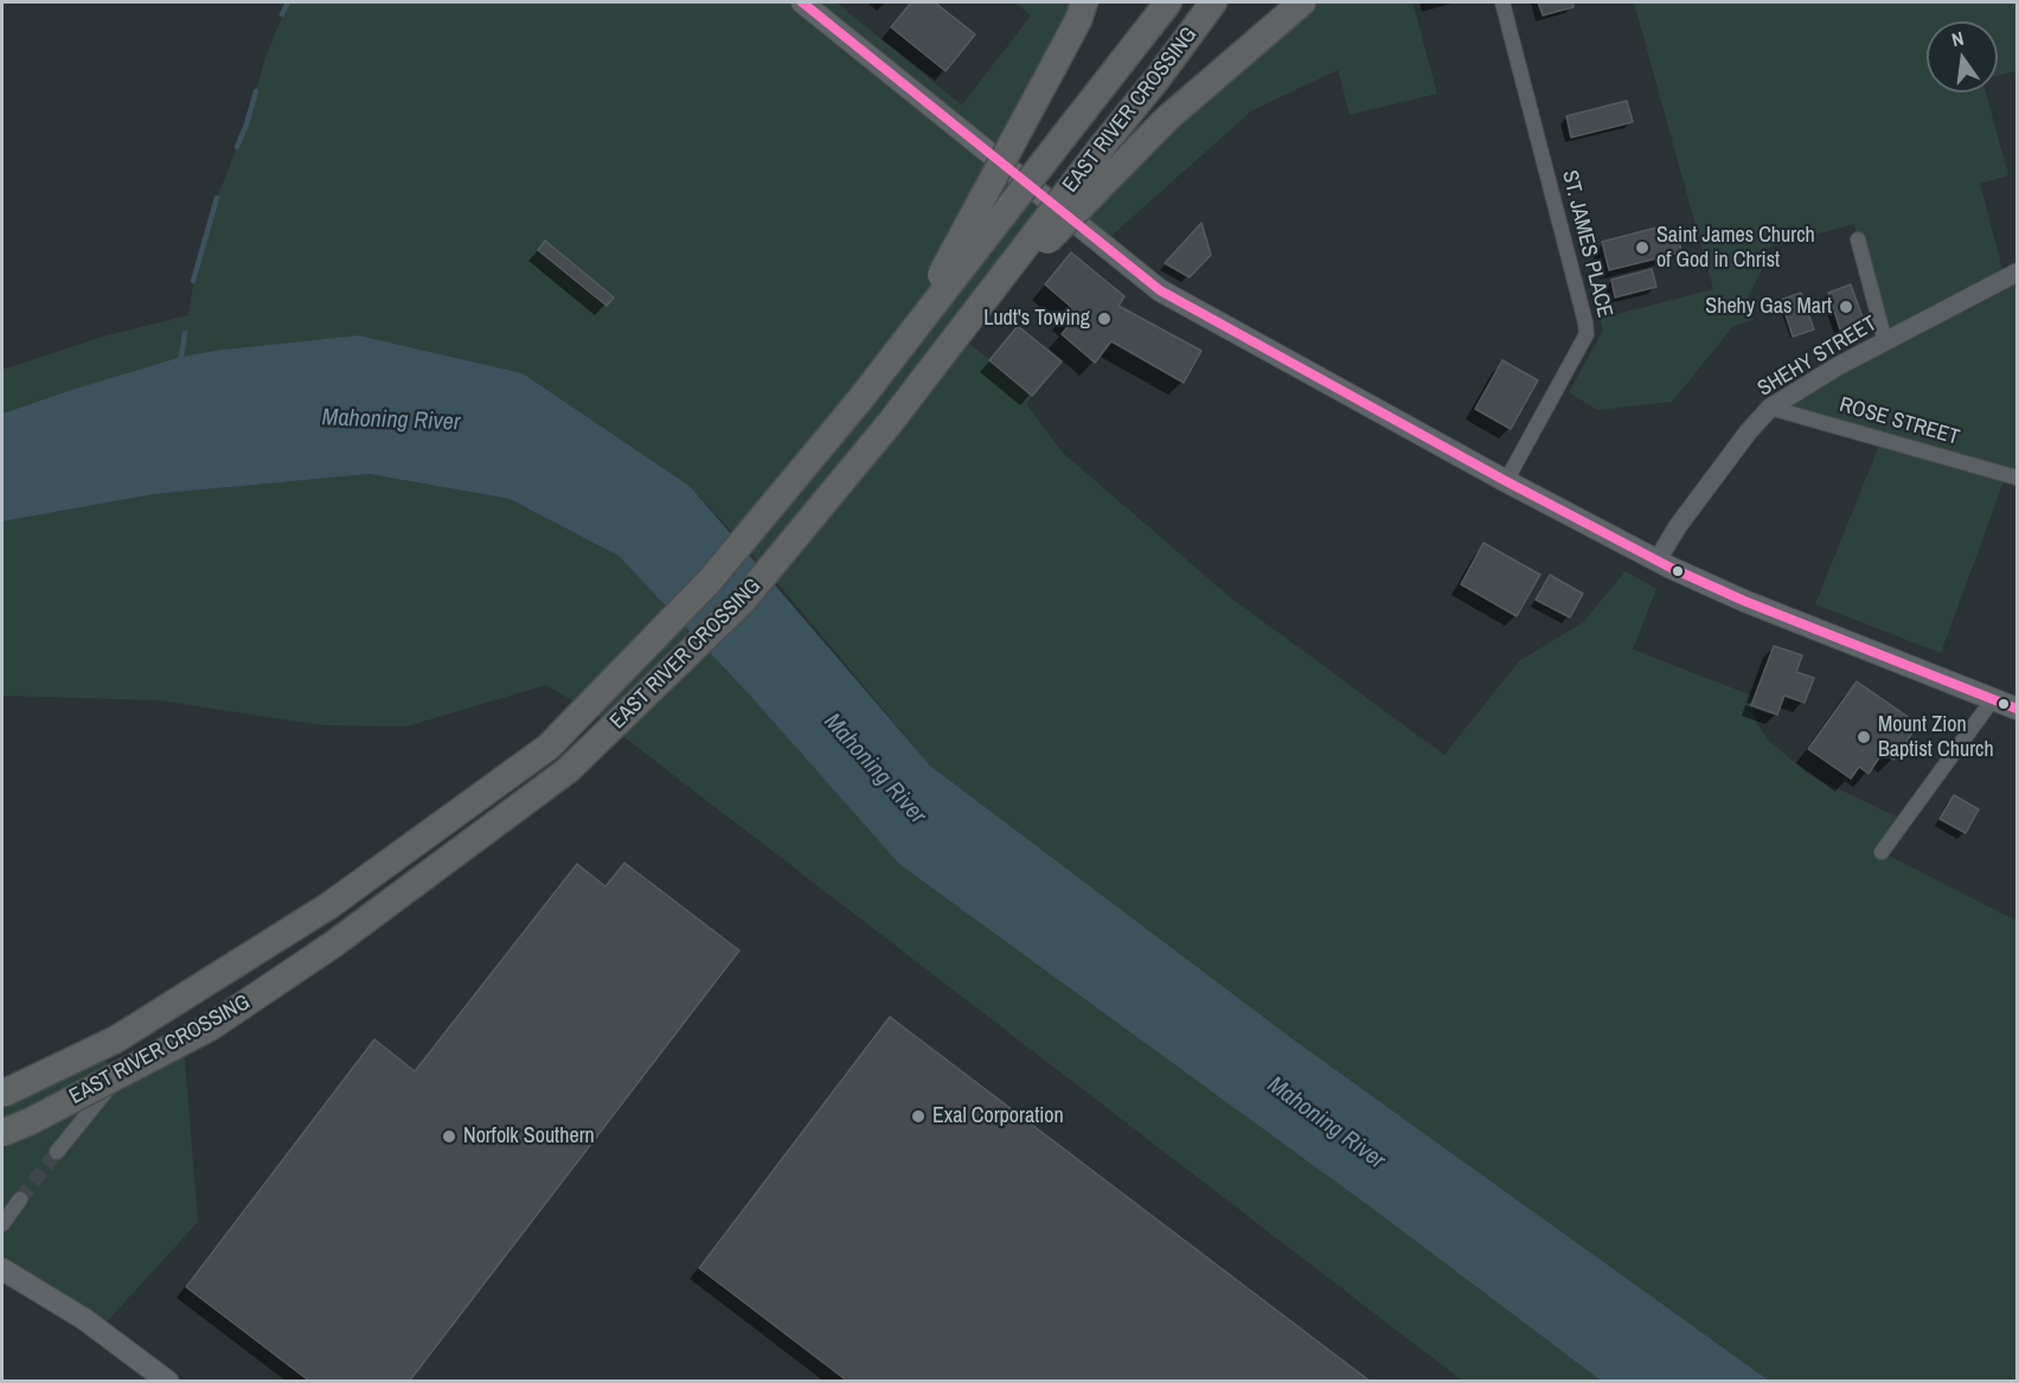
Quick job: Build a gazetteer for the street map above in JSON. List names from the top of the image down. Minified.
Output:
{"streets":{"highway":["EAST RIVER CROSSING"],"street":["ST. JAMES PLACE","SHEHY STREET","ROSE STREET"]},"crossings":[["SHEHY STREET","ROSE STREET"]],"water":["Mahoning River"],"places":["Saint James Church of God in Christ","Shehy Gas Mart","Ludt's Towing","Mount Zion Baptist Church","Exal Corporation","Norfolk Southern"],"north":"top"}
